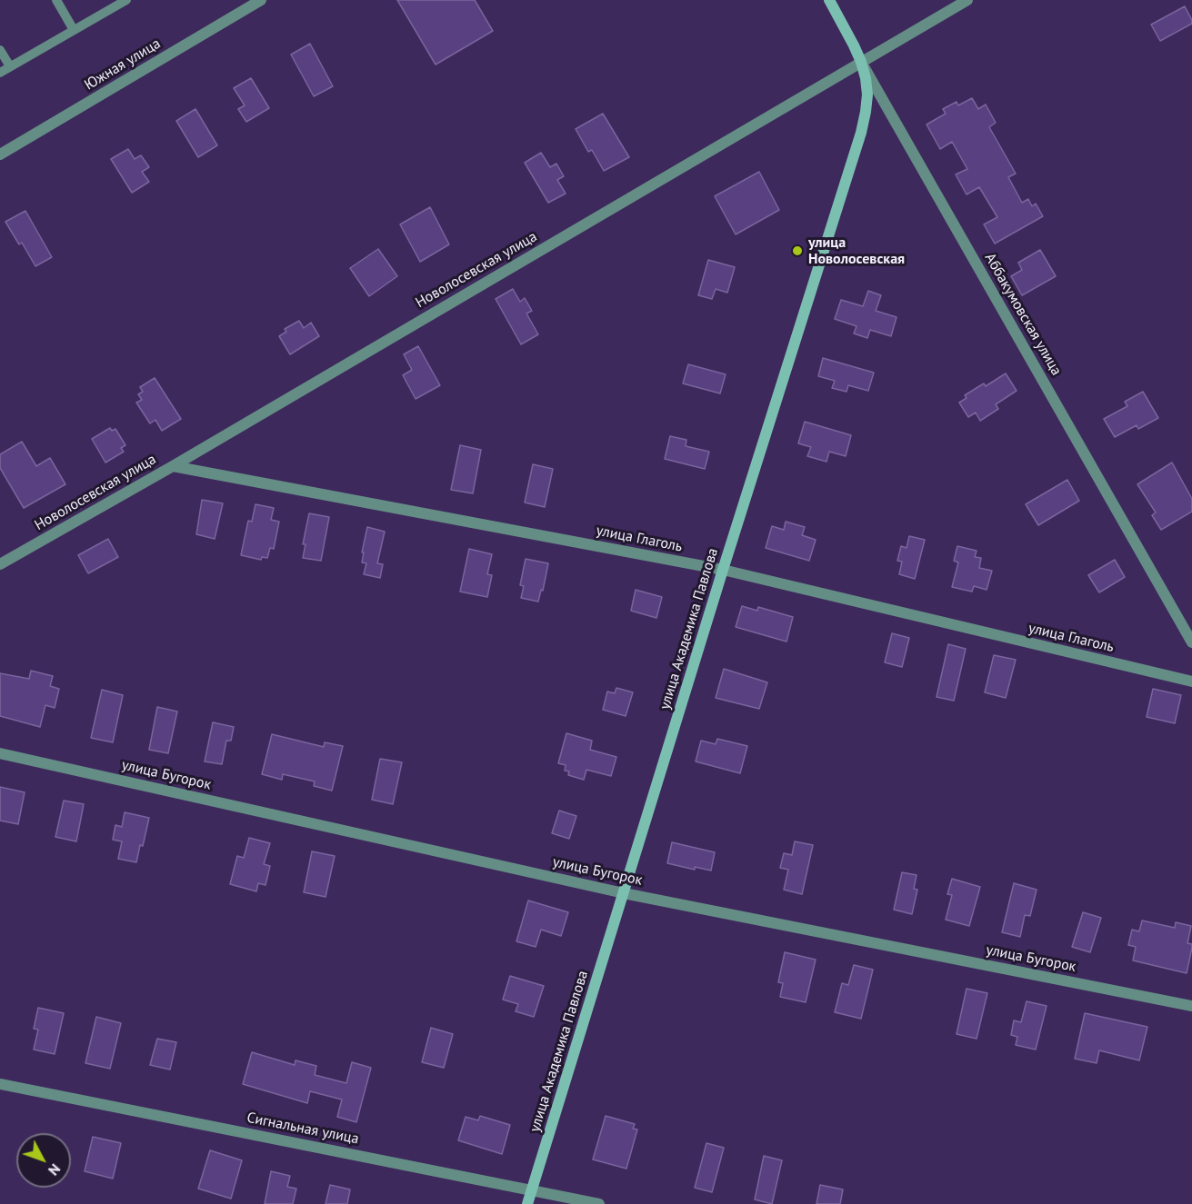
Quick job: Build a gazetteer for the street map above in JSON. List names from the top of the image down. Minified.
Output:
{"streets":{"street":["Южная улица","Новолосевская улица","Аббакумовская улица","улица Глаголь","улица Академика Павлова","улица Бугорок","Сигнальная улица"]},"crossings":[["Новолосевская улица","Аббакумовская улица"],["Новолосевская улица","улица Глаголь"],["Новолосевская улица","улица Академика Павлова"],["Аббакумовская улица","улица Академика Павлова"],["улица Глаголь","улица Академика Павлова"],["улица Академика Павлова","улица Бугорок"],["улица Академика Павлова","Сигнальная улица"]],"places":["улица Новолосевская"],"north":"bottom right"}
